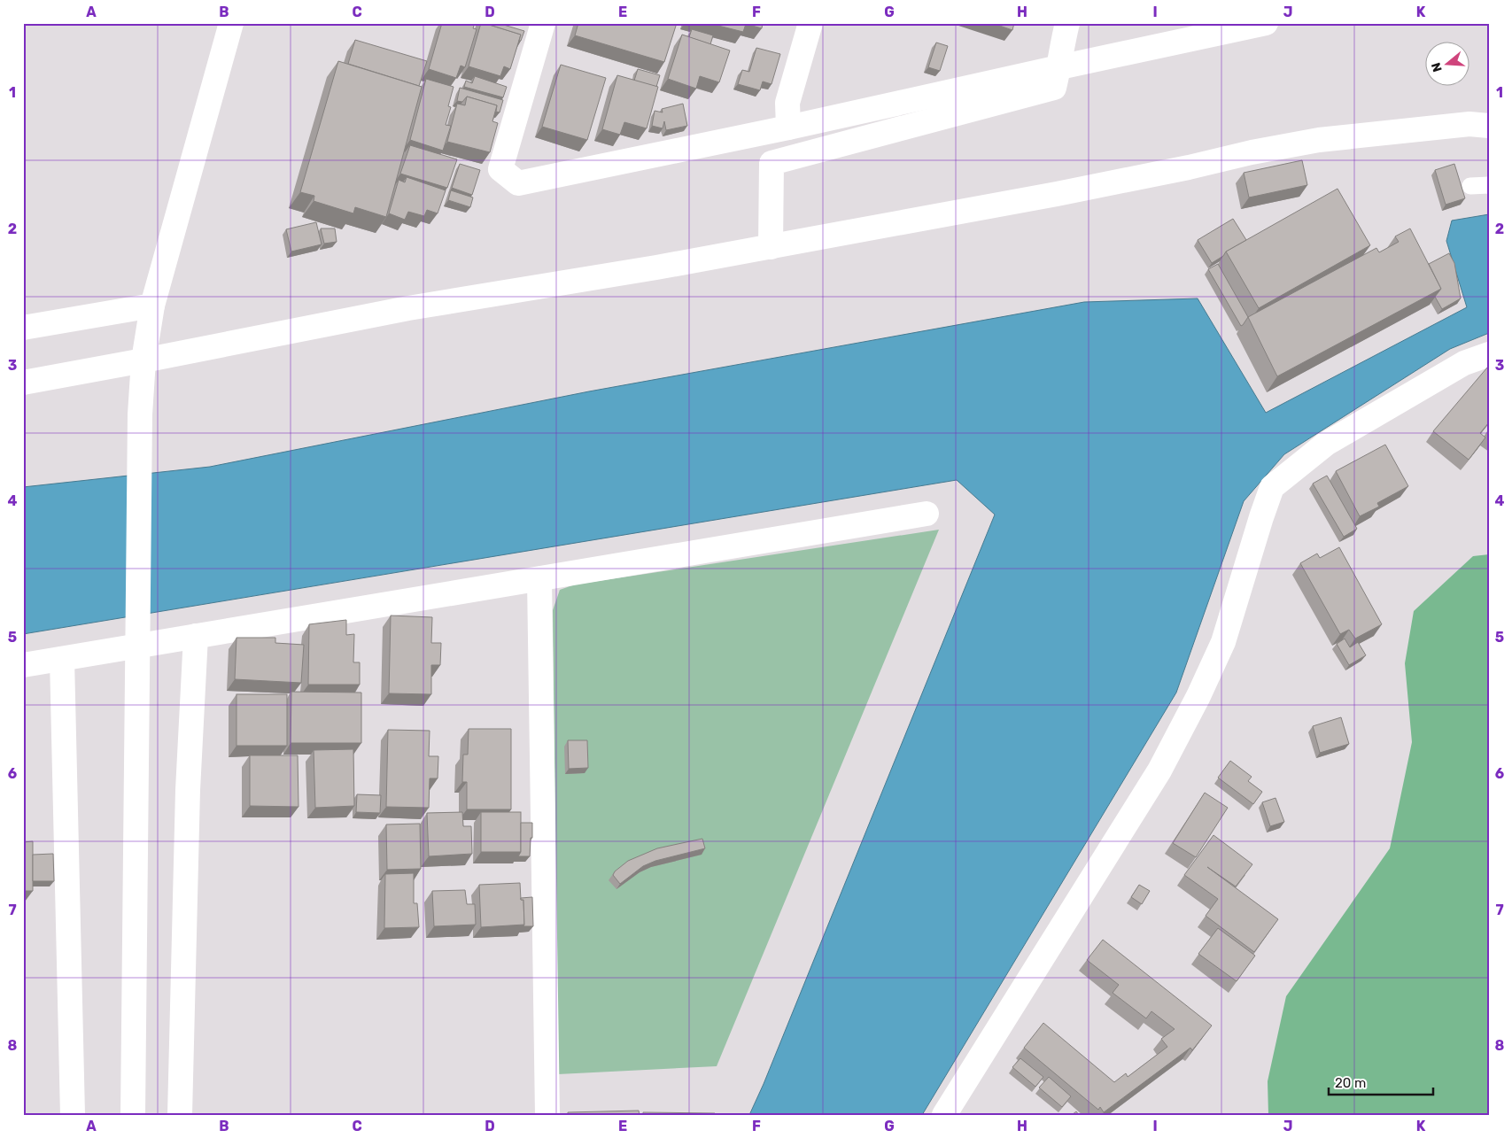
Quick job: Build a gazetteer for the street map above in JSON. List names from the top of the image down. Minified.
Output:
{"scale_bar":"20 m","north":"left","grid":{"columns":["A","B","C","D","E","F","G","H","I","J","K"],"rows":["1","2","3","4","5","6","7","8"]}}
